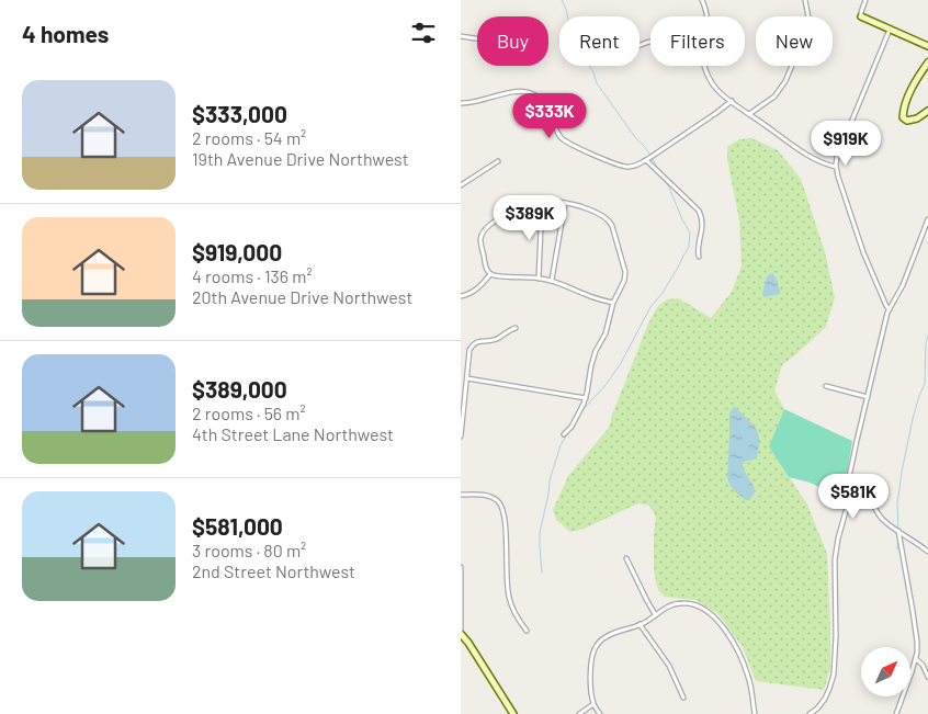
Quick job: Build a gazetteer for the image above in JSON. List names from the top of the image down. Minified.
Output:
{"north":"top right","page":{"heading":"4 homes","chip":["Buy","Rent","Filters","New"],"list":[{"name":"$333,000","note":"2 rooms · 54 m² · 19th Avenue Drive Northwest"},{"name":"$919,000","note":"4 rooms · 136 m² · 20th Avenue Drive Northwest"},{"name":"$389,000","note":"2 rooms · 56 m² · 4th Street Lane Northwest"},{"name":"$581,000","note":"3 rooms · 80 m² · 2nd Street Northwest"}],"price":["$333K","$919K","$389K","$581K"]}}
